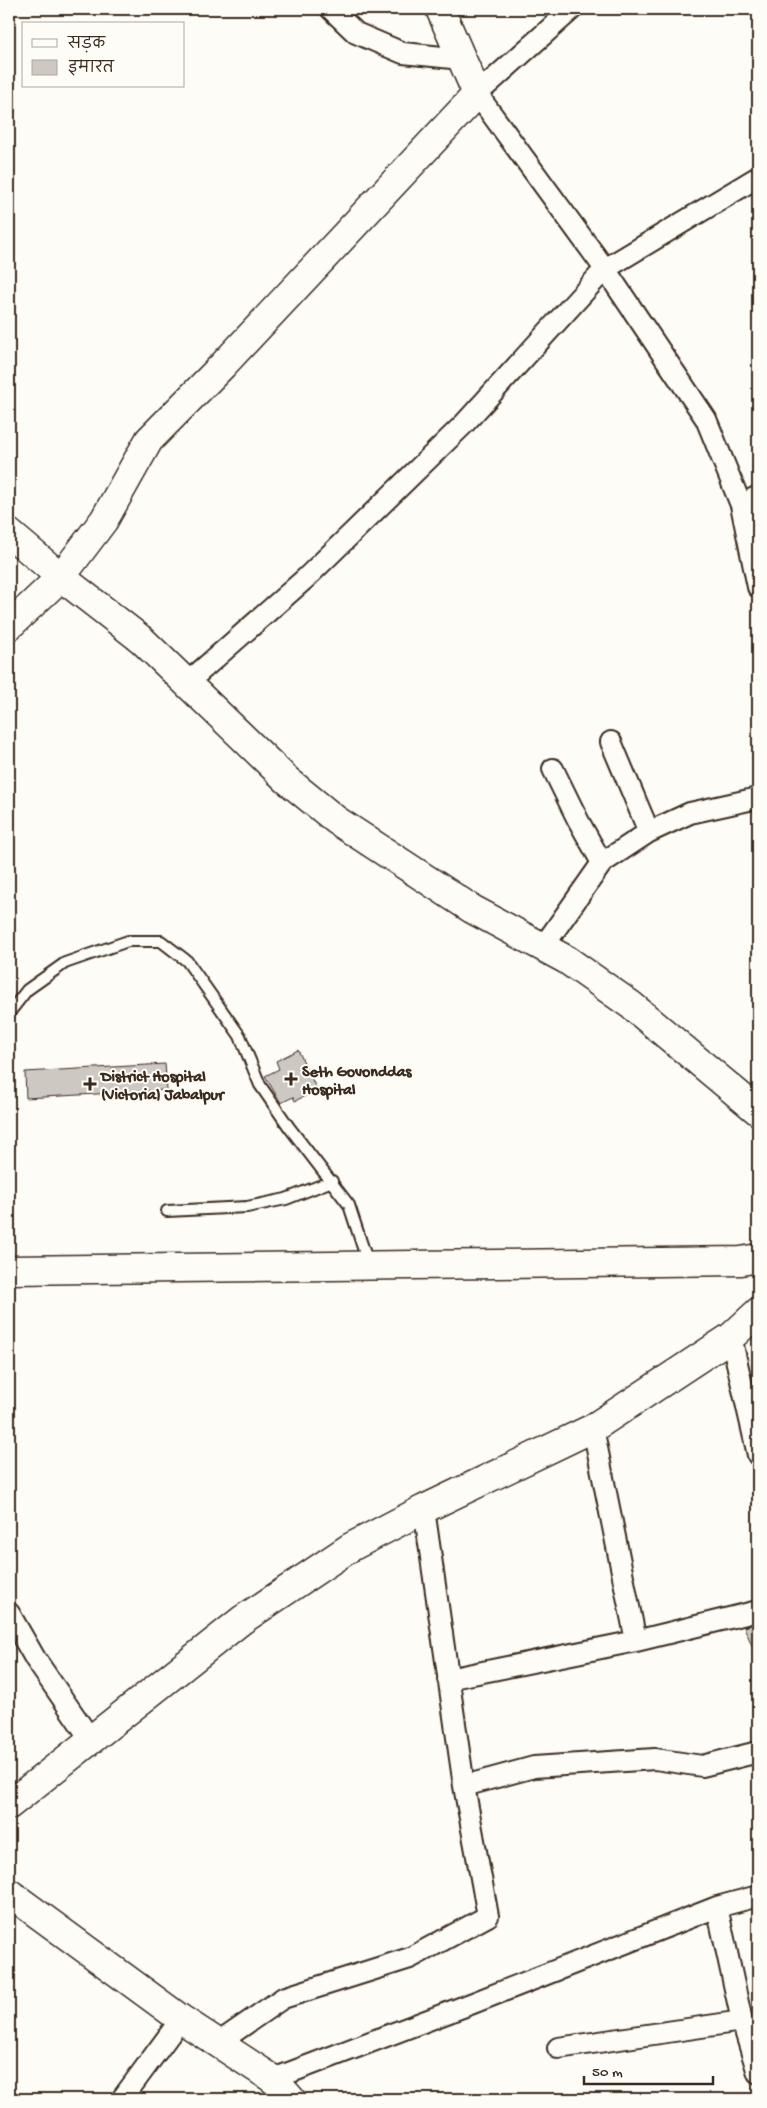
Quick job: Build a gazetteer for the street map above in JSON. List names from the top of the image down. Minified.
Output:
{"places":{"health":["Seth Govonddas Hospital","District Hospital (Victoria) Jabalpur"]},"legend":["सड़क","इमारत"],"scale_bar":"50 m"}
